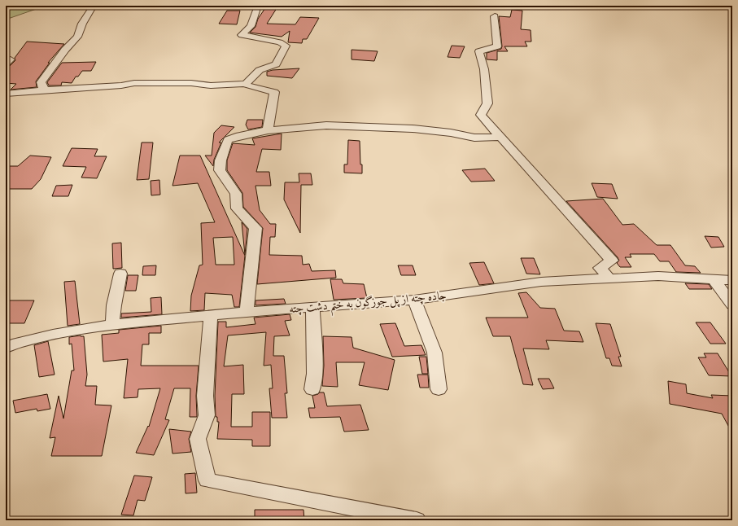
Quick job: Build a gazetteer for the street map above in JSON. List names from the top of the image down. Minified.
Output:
{"streets":{"street":["جاده چته از پل جوزگون به ختم دشت چته"]}}
